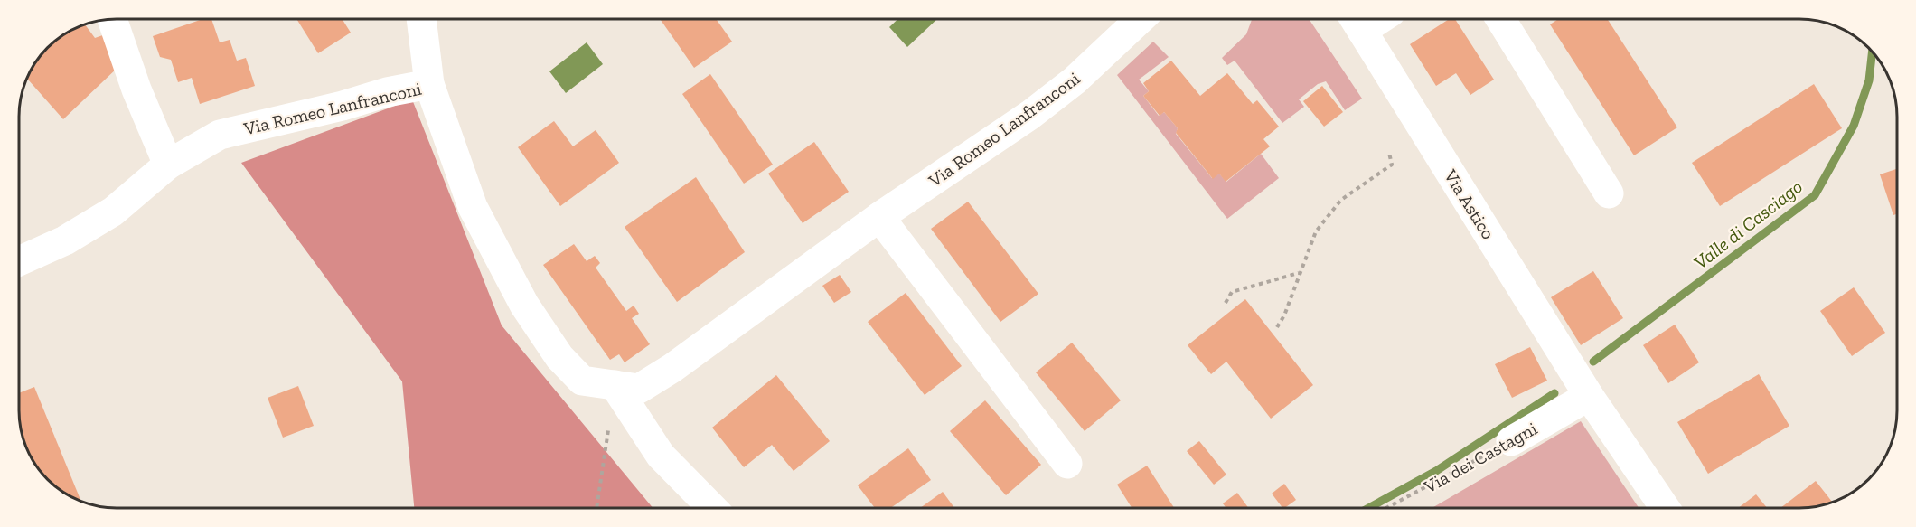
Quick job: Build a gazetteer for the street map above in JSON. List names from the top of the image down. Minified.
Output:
{"streets":{"street":["Via Romeo Lanfranconi","Via Astico","Via dei Castagni"]},"crossings":[["Via Astico","Via dei Castagni"]],"water":["Valle di Casciago"]}
